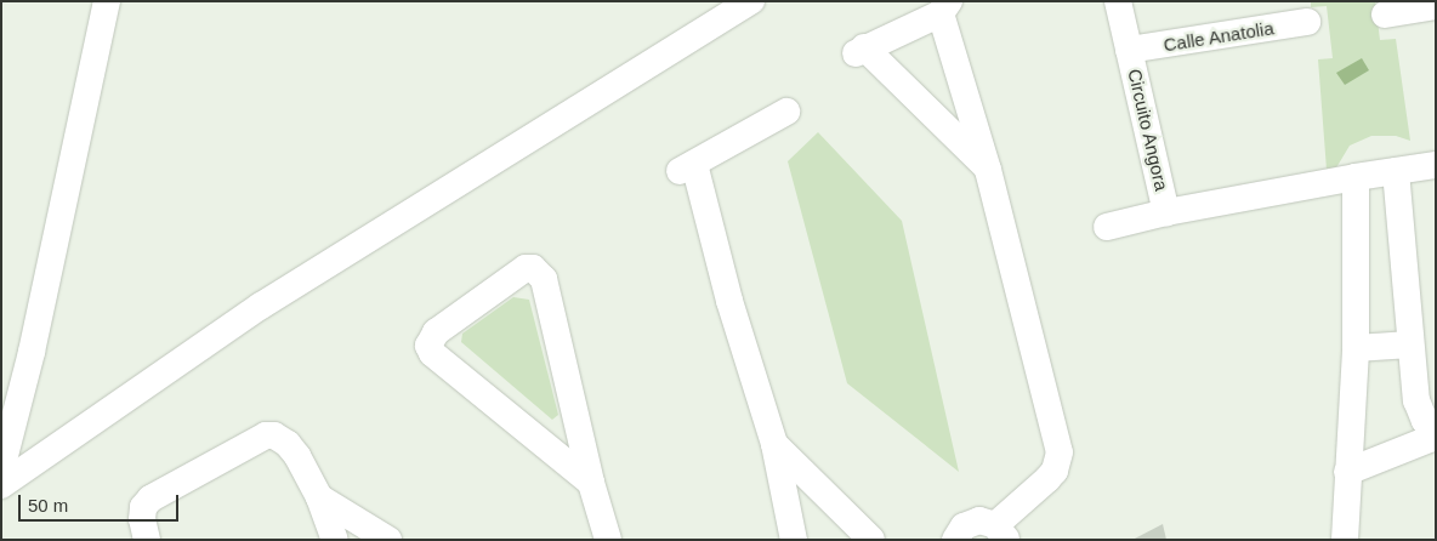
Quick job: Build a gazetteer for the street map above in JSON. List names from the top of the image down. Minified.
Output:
{"streets":{"street":["Calle Anatolia","Circuito Angora"]},"crossings":[["Calle Anatolia","Circuito Angora"]],"scale_bar":"50 m"}
